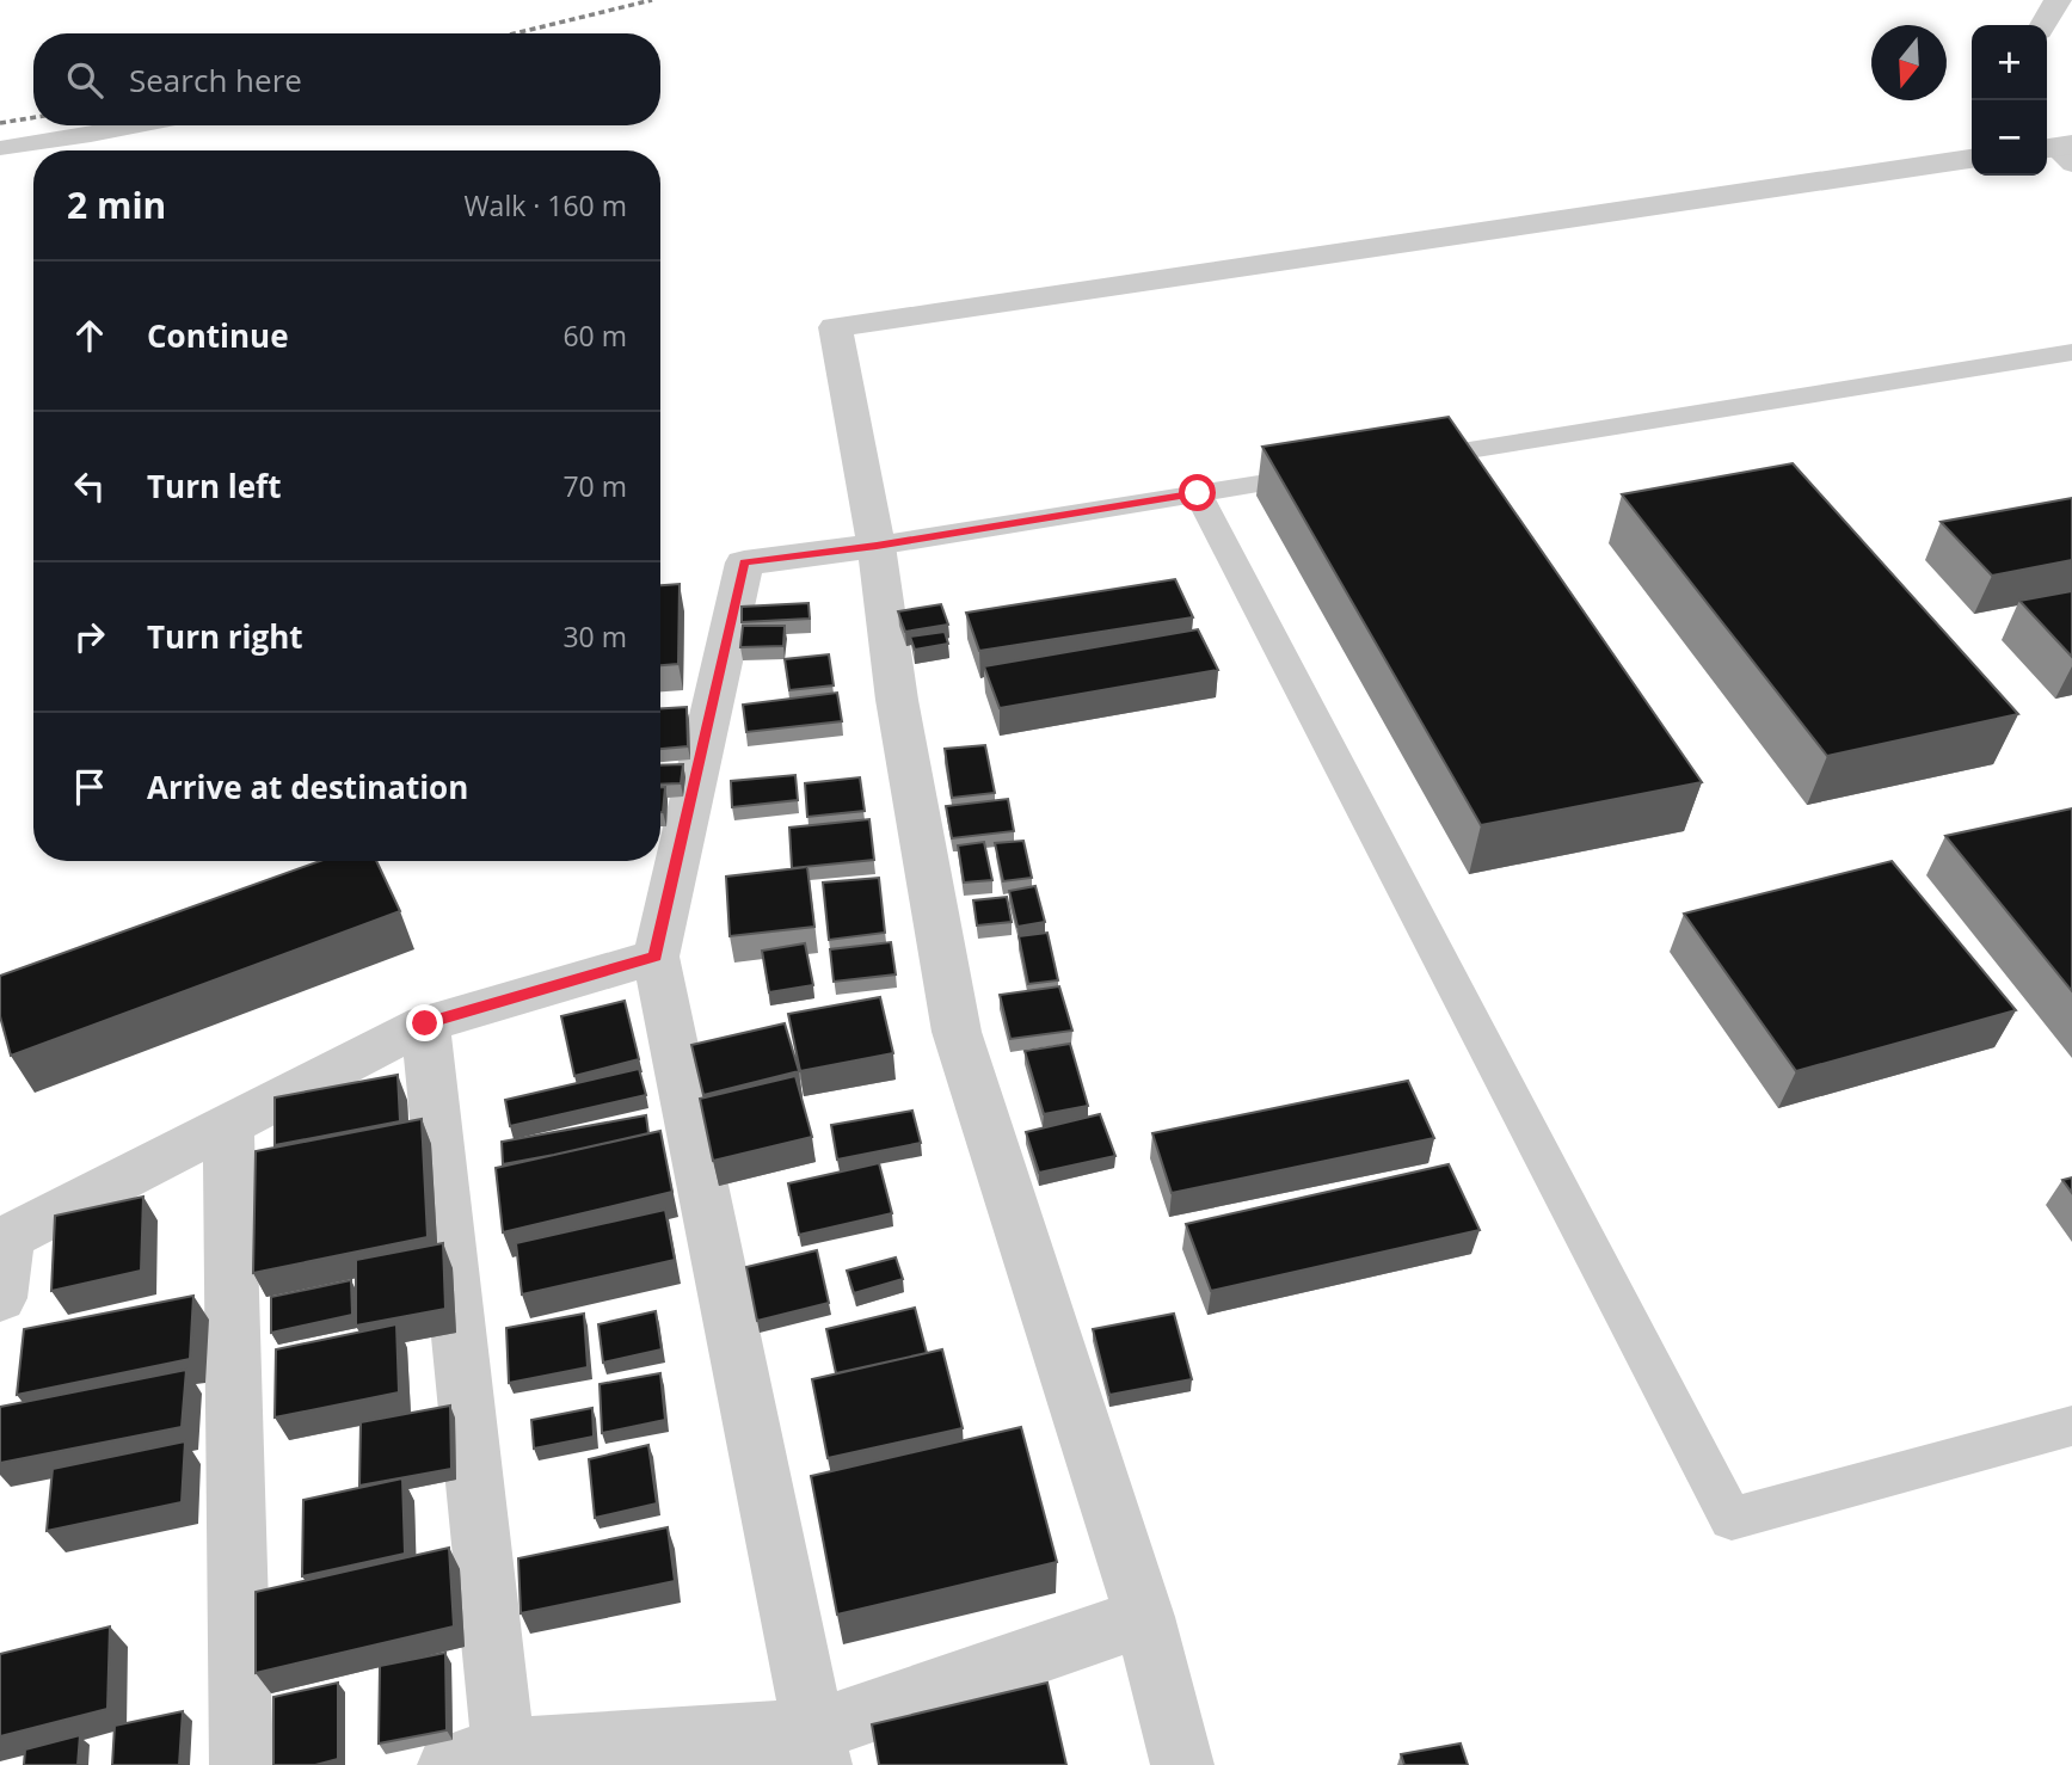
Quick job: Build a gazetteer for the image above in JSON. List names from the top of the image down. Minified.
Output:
{"north":"bottom","page":{"map_buttons":["+","−"],"search":"Search here","heading":["2 min","Walk · 160 m"],"list":[["Continue","60 m"],["Turn left","70 m"],["Turn right","30 m"],"Arrive at destination"]}}
